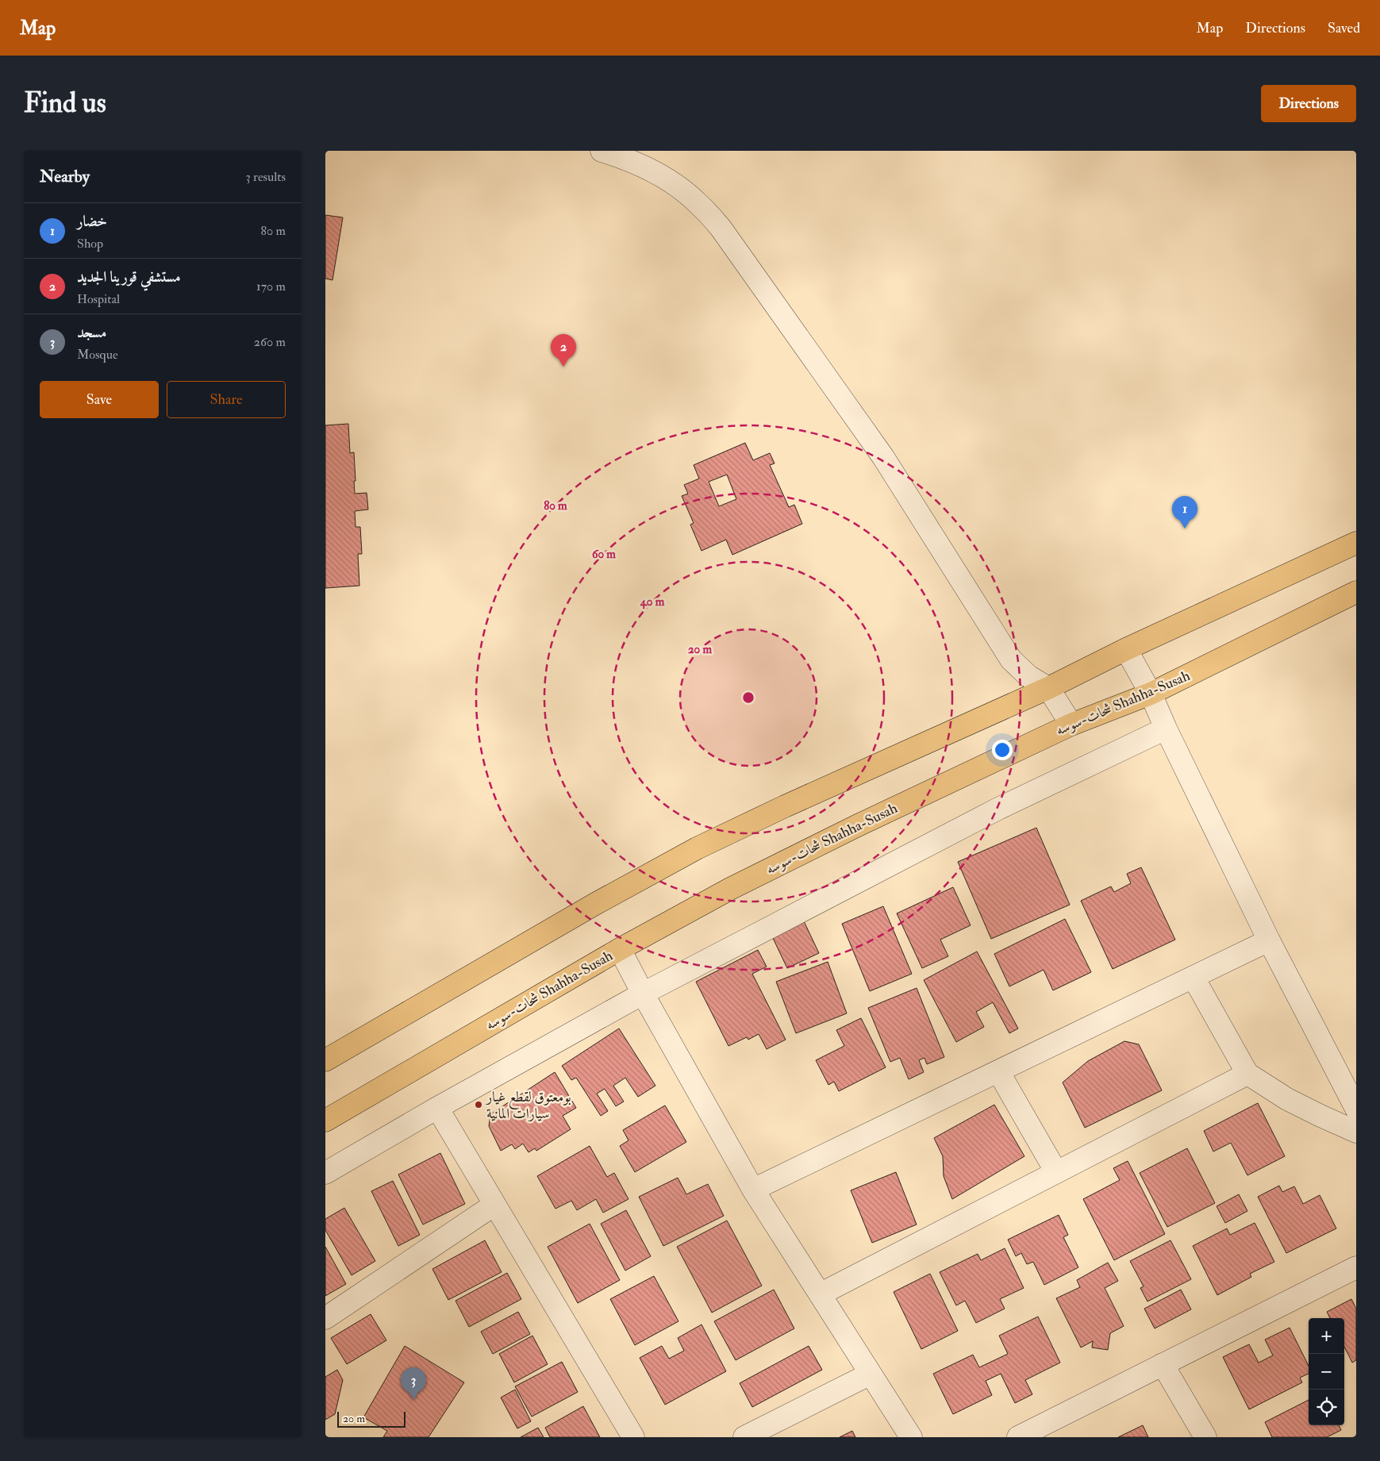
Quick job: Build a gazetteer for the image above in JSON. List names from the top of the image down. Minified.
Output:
{"streets":{"main road":["شحات-سوسه Shahha-Susah"]},"places":["بومعتوق لقطع غيار سيارات المانية"],"scale_bar":"20 m","page":{"header":"Map","nav":["Map","Directions","Saved"],"buttons":["Directions",["Save","Share"]],"title":"Find us","heading":["Nearby","3 results"],"list":[{"mark":"1","name":"خضار","note":"Shop","value":"80 m"},{"mark":"2","name":"مستشفي قورينا الجديد","note":"Hospital","value":"170 m"},{"mark":"3","name":"مسجد","note":"Mosque","value":"260 m"}],"pins":["2","1","3"],"map_buttons":["+","−"],"scale":"20 m"},"rings":["80 m","60 m","40 m","20 m"]}
